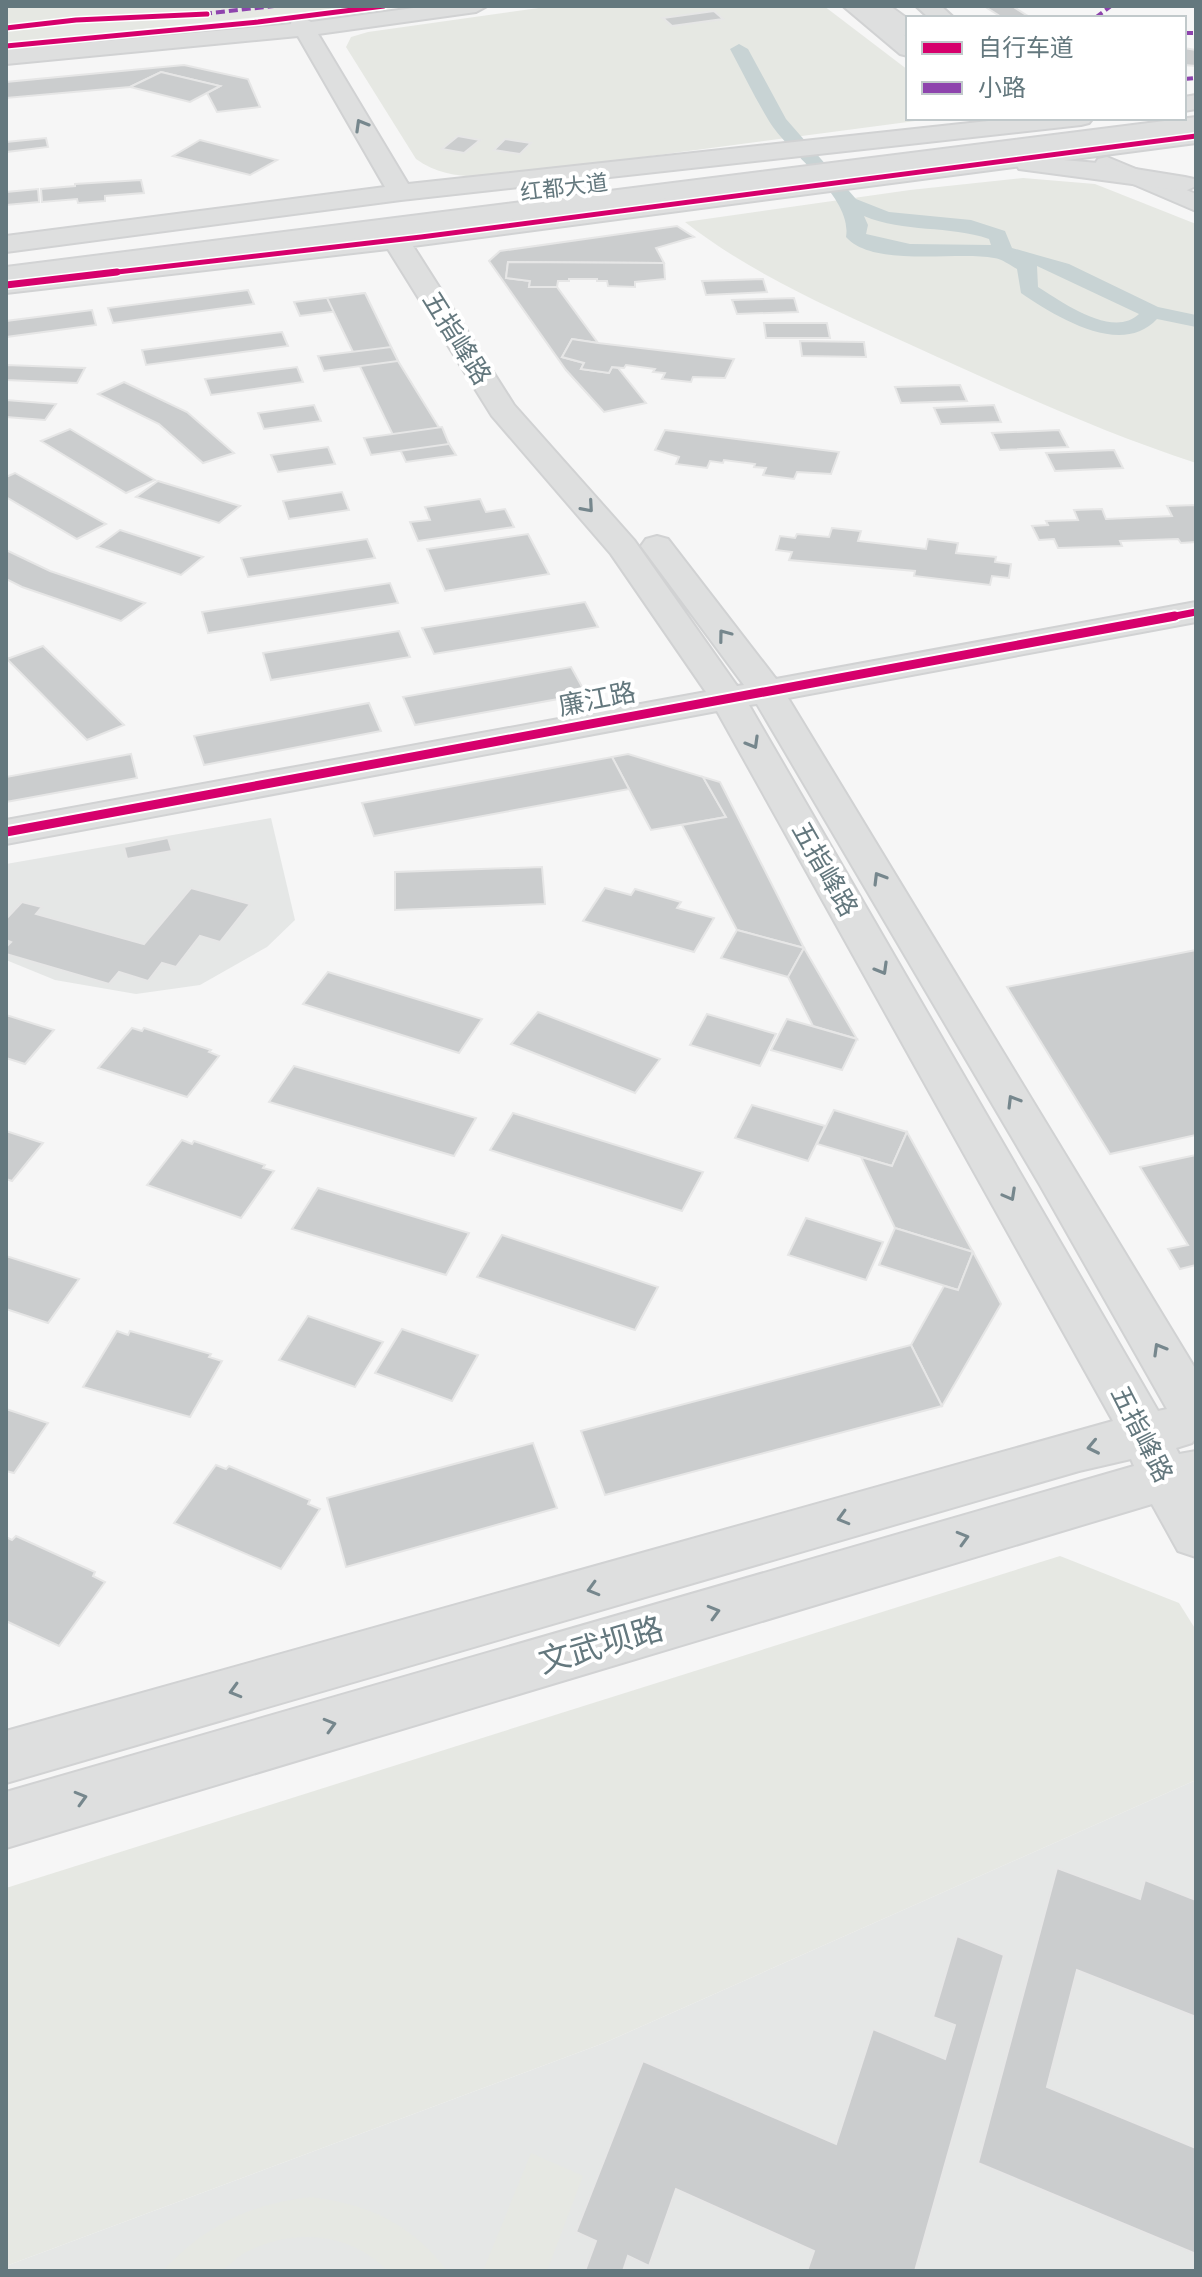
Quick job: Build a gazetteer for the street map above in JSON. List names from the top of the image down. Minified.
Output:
{"streets":{"main road":["红都大道","五指峰路","廉江路","文武坝路"]},"crossings":[["五指峰路","廉江路"],["五指峰路","文武坝路"]],"legend":["自行车道","小路"]}
